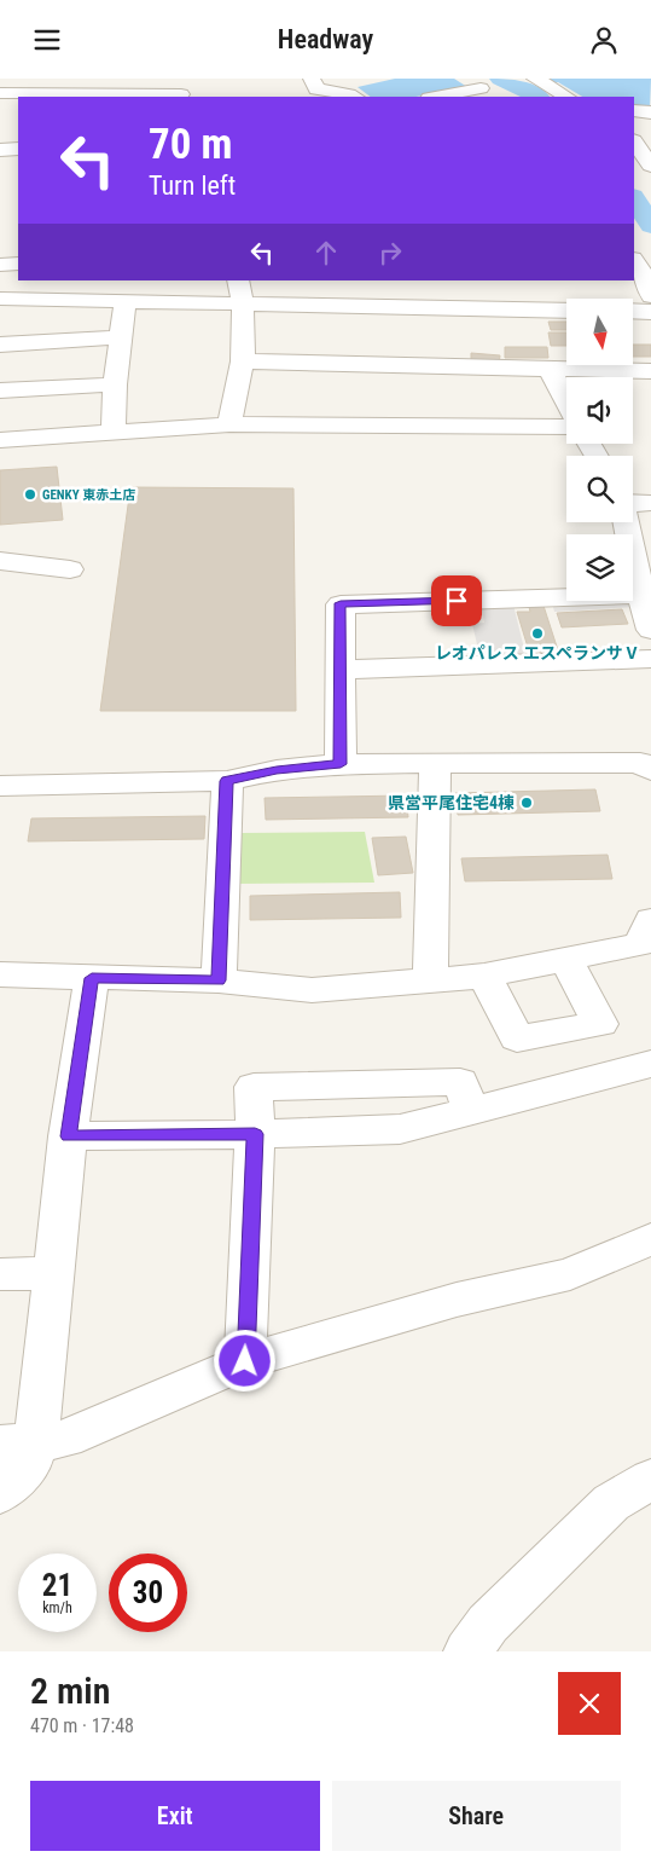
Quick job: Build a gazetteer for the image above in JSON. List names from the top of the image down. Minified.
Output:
{"places":["GENKY 東赤土店","レオパレス エスペランサⅤ","県営平尾住宅4棟"],"north":"bottom","page":{"header":"Headway","turn":["70 m","Turn left"],"speed":"21 km/h","limit":"30","heading":["2 min","470 m · 17:48"],"buttons":["Exit","Share"]}}
